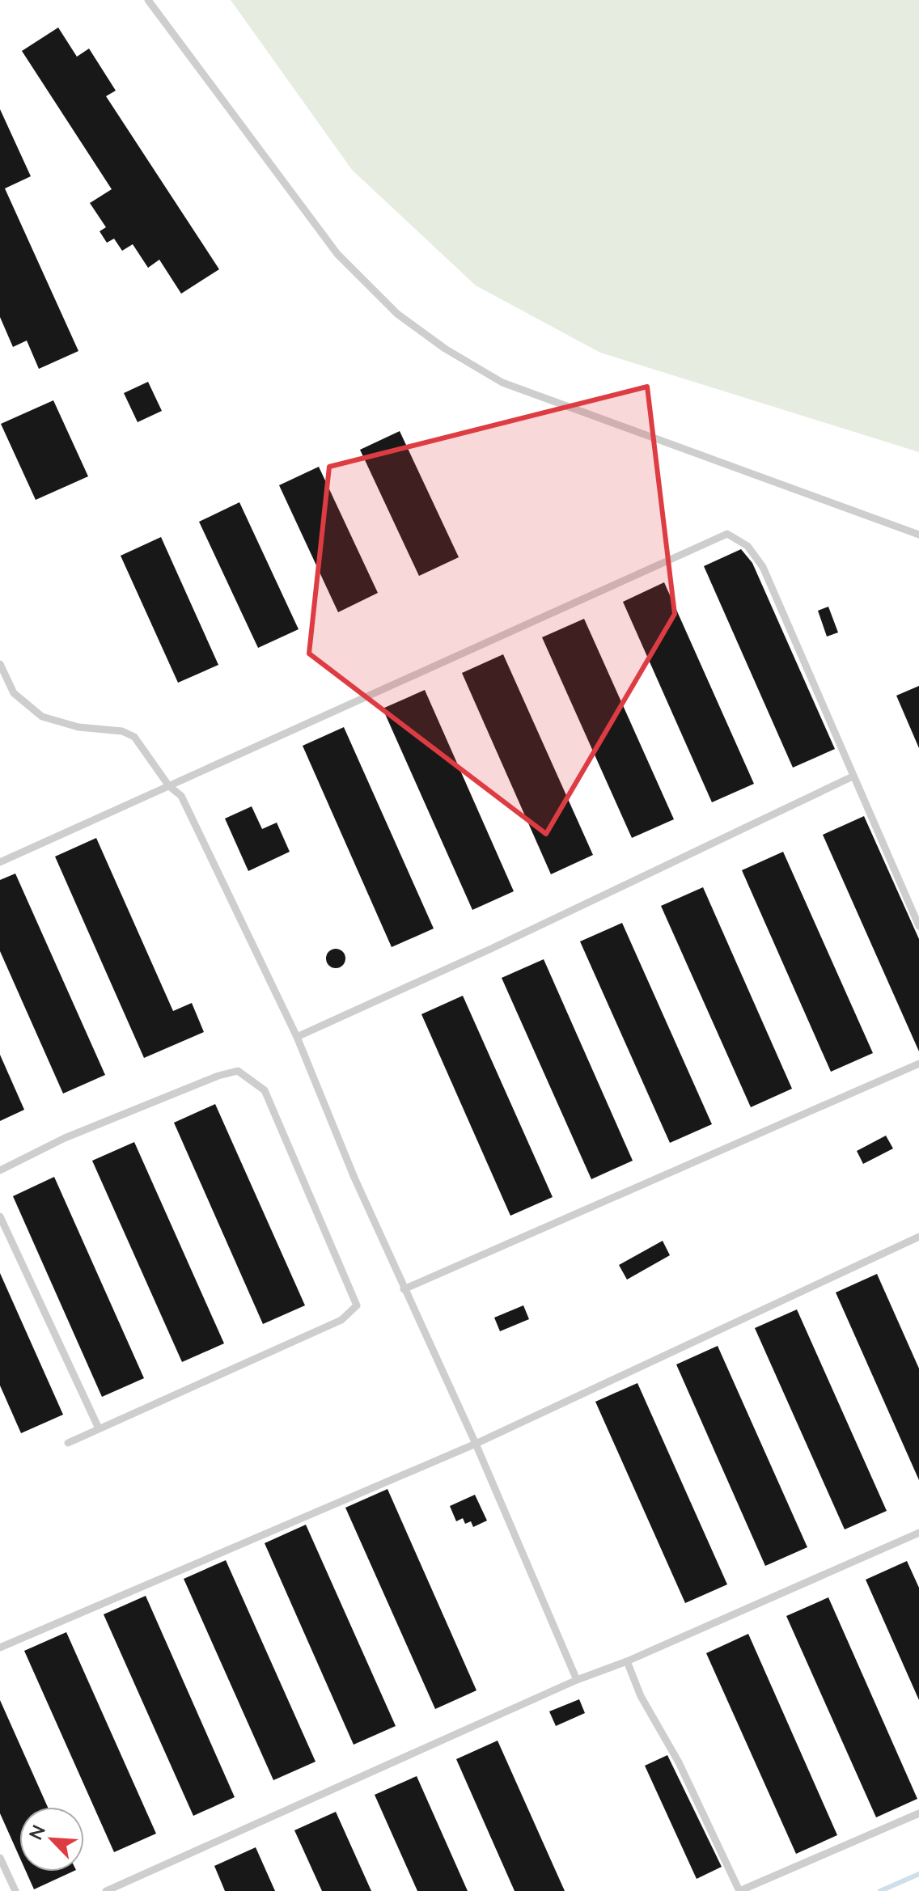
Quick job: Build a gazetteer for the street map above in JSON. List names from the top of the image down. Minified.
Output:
{"north":"top left"}
